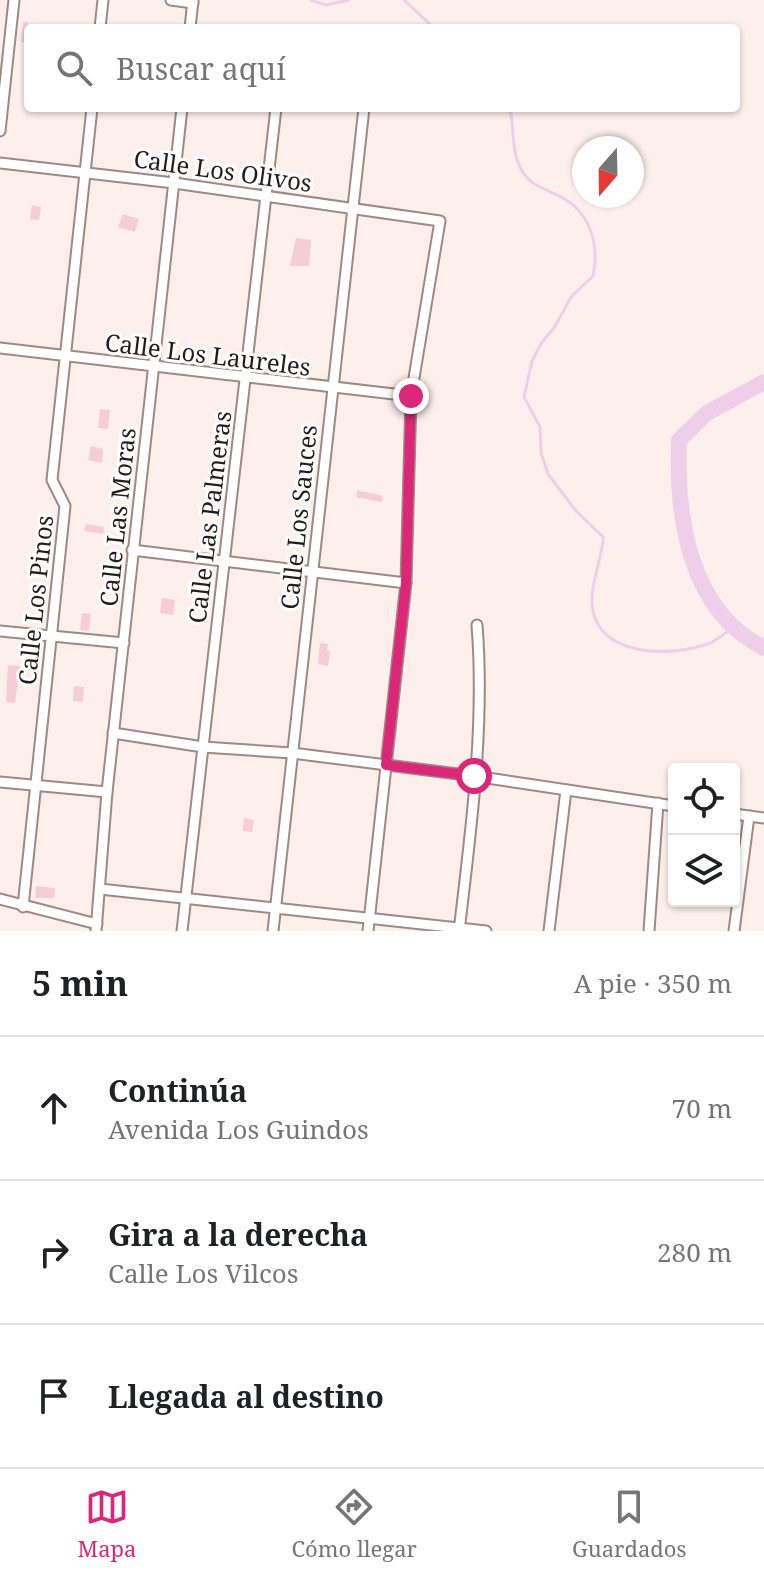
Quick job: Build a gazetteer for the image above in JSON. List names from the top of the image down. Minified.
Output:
{"streets":{"street":["Calle Los Olivos","Calle Los Laureles","Calle Las Moras","Calle Las Palmeras","Calle Los Sauces","Calle Los Pinos"]},"crossings":[["Calle Los Olivos","Calle Los Laureles"],["Calle Los Olivos","Calle Las Moras"],["Calle Los Olivos","Calle Las Palmeras"],["Calle Los Olivos","Calle Los Sauces"],["Calle Los Olivos","Calle Los Pinos"],["Calle Los Laureles","Calle Las Moras"],["Calle Los Laureles","Calle Las Palmeras"],["Calle Los Laureles","Calle Los Sauces"],["Calle Los Laureles","Calle Los Pinos"]],"north":"bottom","page":{"search":"Buscar aquí","heading":["5 min","A pie · 350 m"],"list":[["Continúa","Avenida Los Guindos","70 m"],["Gira a la derecha","Calle Los Vilcos","280 m"],"Llegada al destino"],"nav":["Mapa","Cómo llegar","Guardados"]}}
